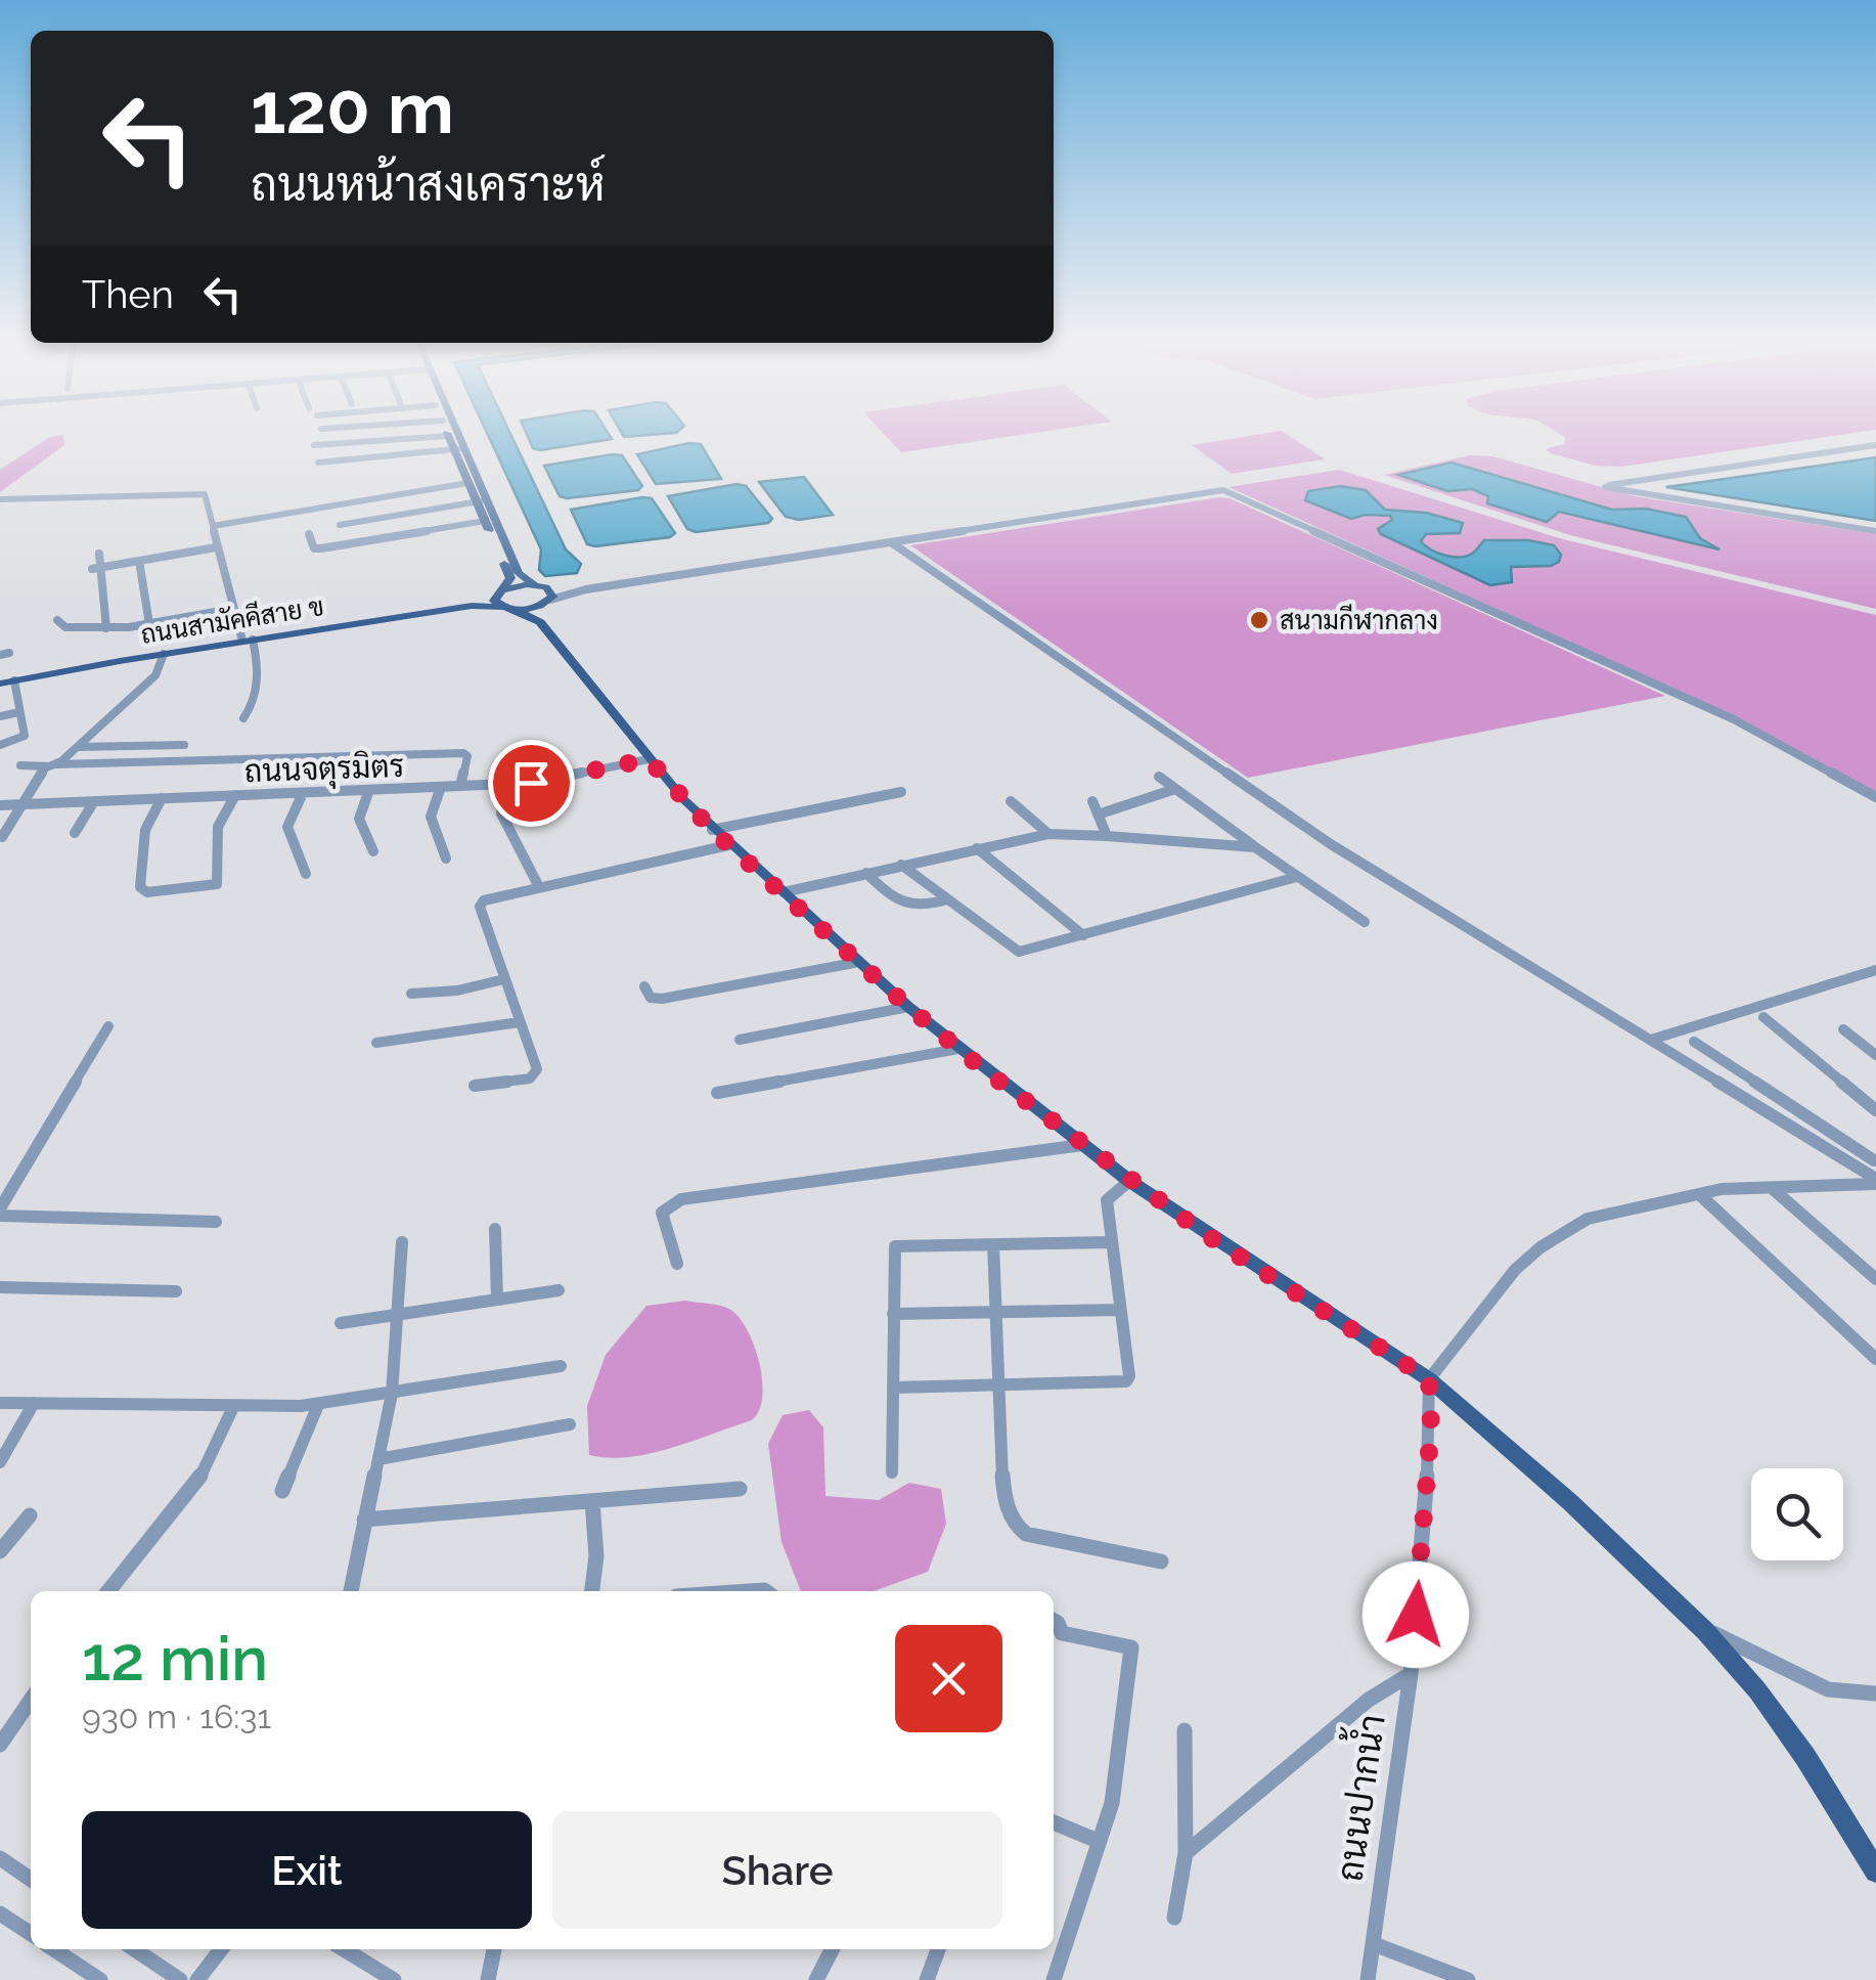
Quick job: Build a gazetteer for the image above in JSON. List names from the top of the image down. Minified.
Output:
{"streets":{"main road":["ถนนสามัคคีสาย ข"],"street":["ถนนจตุรมิตร","ถนนปากน้ำ"]},"places":["สนามกีฬากลาง"],"page":{"turn":["120 m","ถนนหน้าสงเคราะห์"],"then":"Then","heading":["12 min","930 m · 16:31"],"buttons":["Exit","Share"]}}
